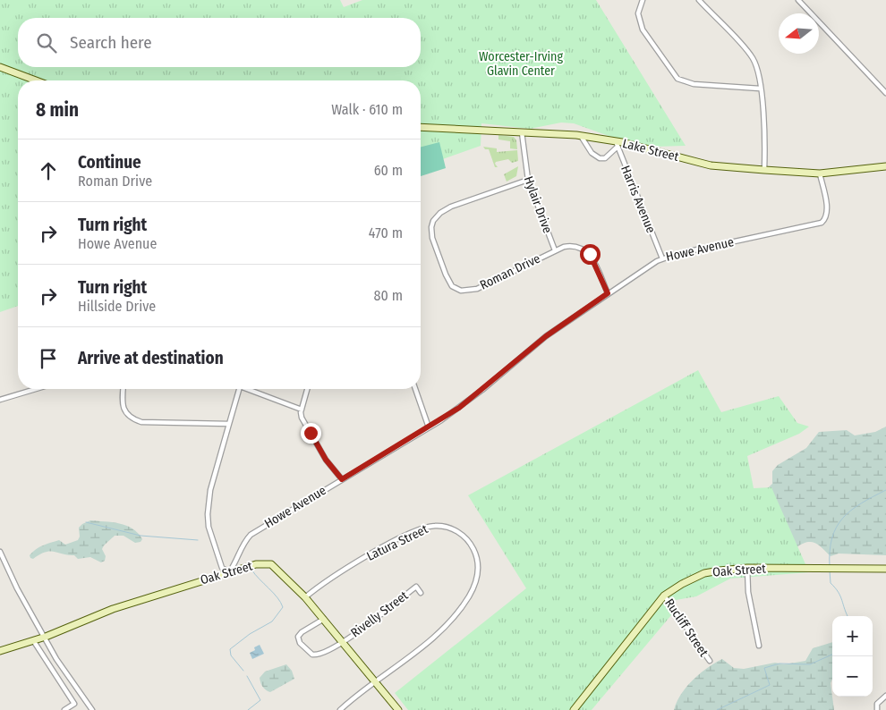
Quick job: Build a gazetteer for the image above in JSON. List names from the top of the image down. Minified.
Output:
{"streets":{"street":["Lake Street","Harris Avenue","Hylair Drive","Howe Avenue","Roman Drive","Latura Street","Oak Street","Rivelly Street","Rucliff Street"]},"crossings":[["Lake Street","Harris Avenue"],["Lake Street","Hylair Drive"],["Lake Street","Howe Avenue"],["Harris Avenue","Howe Avenue"],["Hylair Drive","Roman Drive"],["Howe Avenue","Roman Drive"],["Howe Avenue","Oak Street"],["Latura Street","Oak Street"],["Oak Street","Rivelly Street"],["Oak Street","Rucliff Street"]],"parks":["Worcester-Irving Glavin Center"],"north":"left","page":{"search":"Search here","heading":["8 min","Walk · 610 m"],"list":[["Continue","Roman Drive","60 m"],["Turn right","Howe Avenue","470 m"],["Turn right","Hillside Drive","80 m"],"Arrive at destination"],"map_buttons":["+","−"]}}
